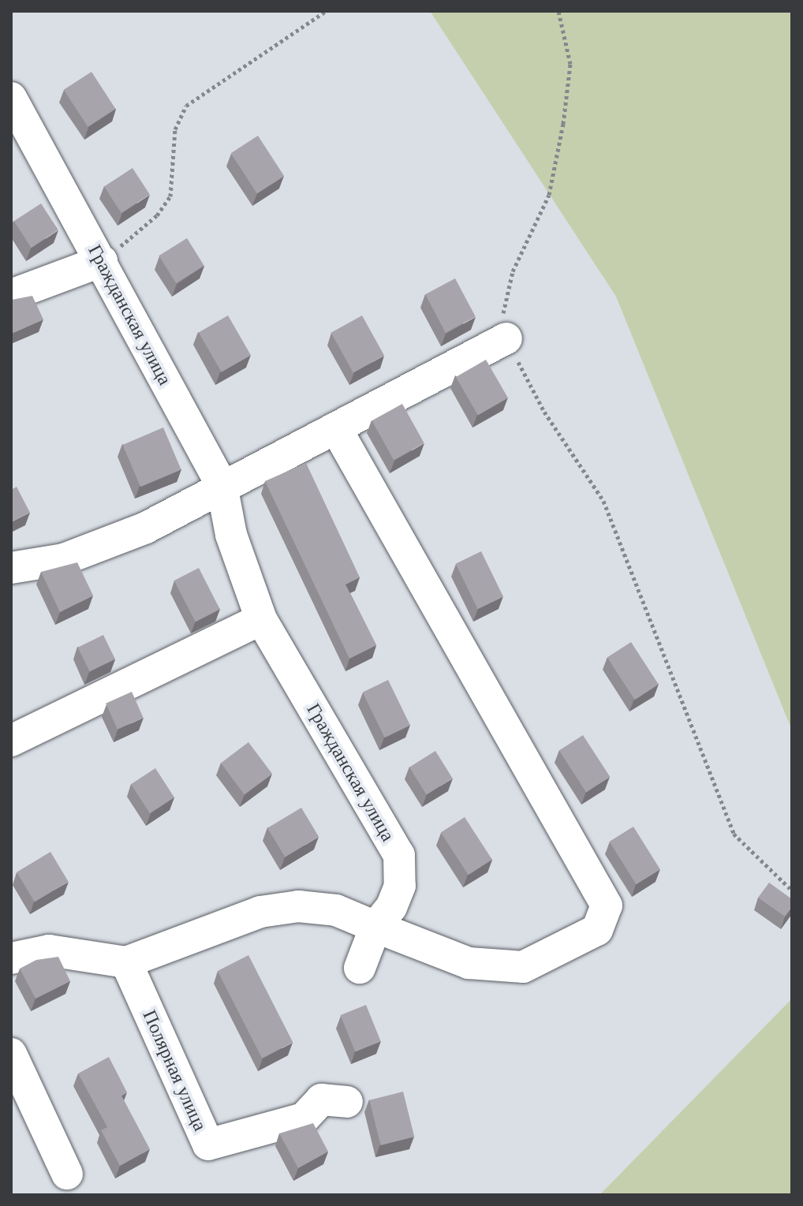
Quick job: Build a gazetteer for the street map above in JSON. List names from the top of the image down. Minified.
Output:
{"streets":{"street":["Гражданская улица","Полярная улица"]}}
